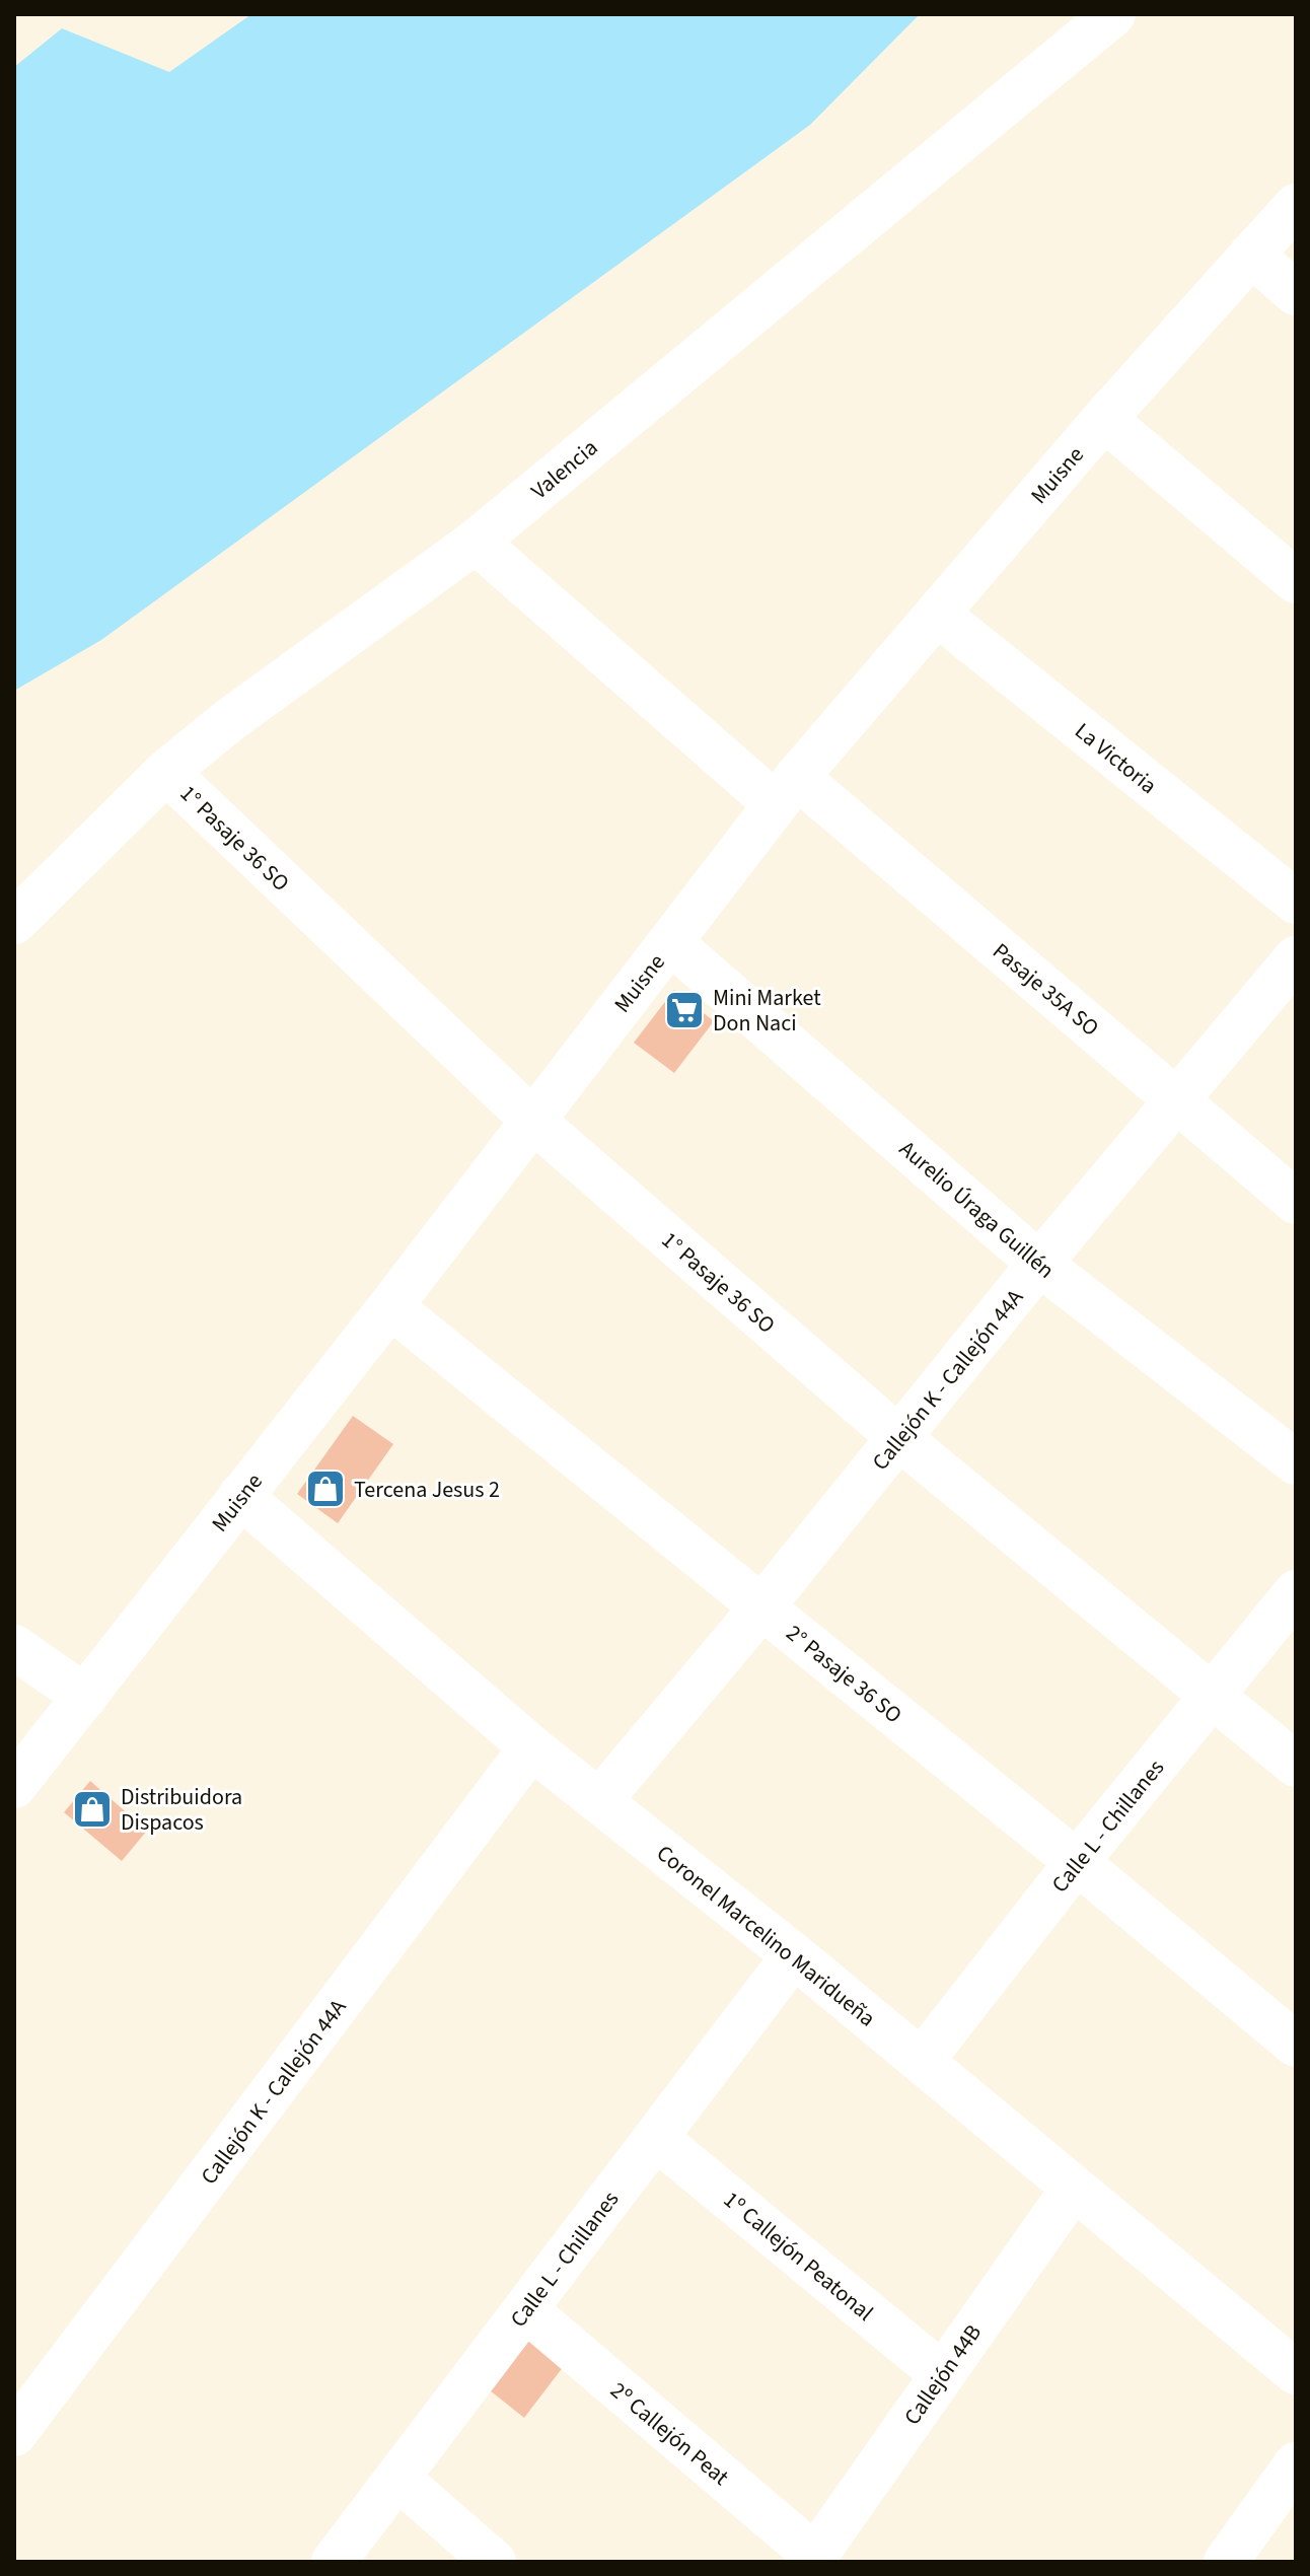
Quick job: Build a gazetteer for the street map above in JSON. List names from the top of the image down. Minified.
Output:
{"streets":{"street":["Valencia","Muisne","La Victoria","1° Pasaje 36 SO","Pasaje 35A SO","Aurelio Úraga Guillén","Callejón K - Callejón 44A","2° Pasaje 36 SO","Calle L - Chillanes","Coronel Marcelino Maridueña","1º Callejón Peatonal","Callejón 44B","2º Callejón Peat"]},"crossings":[["Valencia","1° Pasaje 36 SO"],["Valencia","Pasaje 35A SO"],["Muisne","La Victoria"],["Muisne","1° Pasaje 36 SO"],["Muisne","Pasaje 35A SO"],["Muisne","Aurelio Úraga Guillén"],["Muisne","2° Pasaje 36 SO"],["Muisne","Coronel Marcelino Maridueña"],["1° Pasaje 36 SO","Callejón K - Callejón 44A"],["1° Pasaje 36 SO","Calle L - Chillanes"],["Pasaje 35A SO","Callejón K - Callejón 44A"],["Aurelio Úraga Guillén","Callejón K - Callejón 44A"],["Callejón K - Callejón 44A","2° Pasaje 36 SO"],["Callejón K - Callejón 44A","Coronel Marcelino Maridueña"],["2° Pasaje 36 SO","Calle L - Chillanes"],["Calle L - Chillanes","Coronel Marcelino Maridueña"],["Calle L - Chillanes","1º Callejón Peatonal"],["Calle L - Chillanes","2º Callejón Peat"],["Coronel Marcelino Maridueña","Callejón 44B"],["1º Callejón Peatonal","Callejón 44B"],["Callejón 44B","2º Callejón Peat"]],"places":{"supermarket":["Mini Market Don Naci"],"shop":["Tercena Jesus 2","Distribuidora Dispacos"]}}
